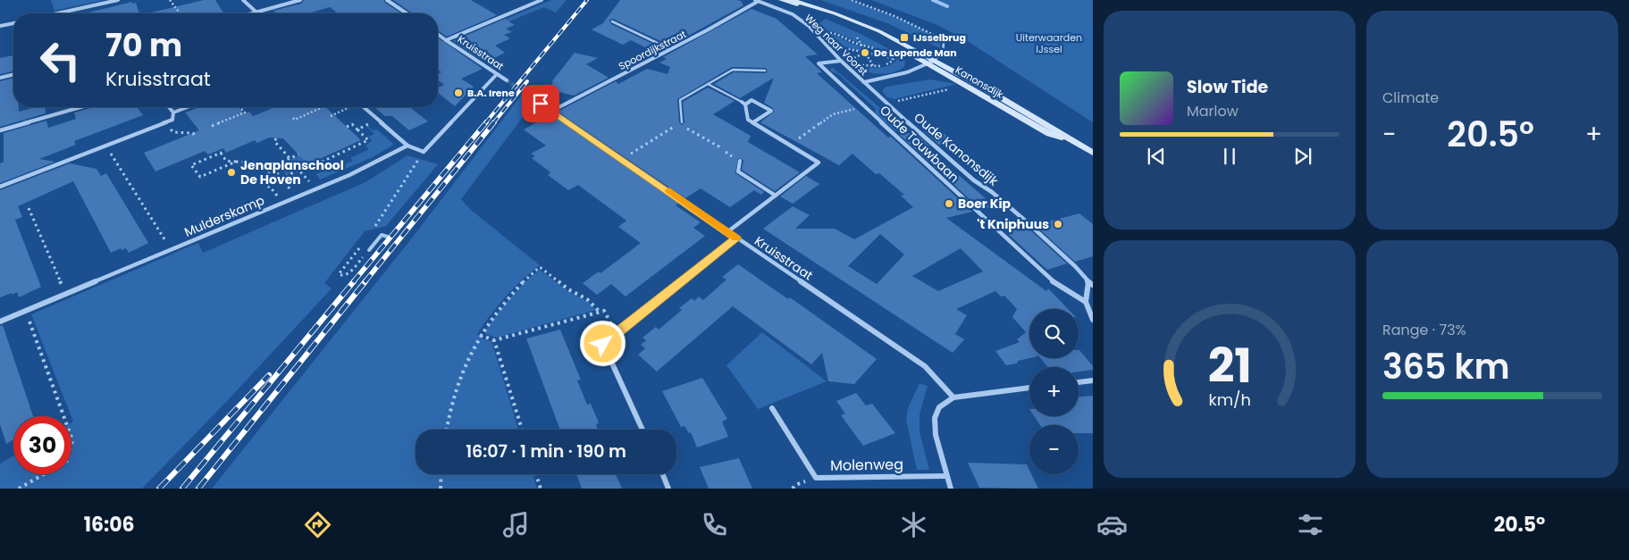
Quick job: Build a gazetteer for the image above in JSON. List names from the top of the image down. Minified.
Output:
{"streets":{"street":["Weg naar Voorst","Spoordijkstraat","Kruisstraat","Kanonsdijk","Oude Touwbaan","Oude Kanonsdijk","Mulderskamp","Molenweg"]},"crossings":[["Weg naar Voorst","Spoordijkstraat"],["Weg naar Voorst","Kanonsdijk"],["Weg naar Voorst","Oude Touwbaan"],["Weg naar Voorst","Oude Kanonsdijk"],["Spoordijkstraat","Kruisstraat"]],"parks":["Uiterwaarden IJssel"],"places":{"transit":["IJsselbrug"],"other":["De Lopende Man","B.A. Irene","Jenaplanschool De Hoven","Boer Kip","'t Kniphuus"]},"page":{"tile":["Climate",["Range · 73%","365 km"]],"turn":["70 m","Kruisstraat"],"song":["Slow Tide","Marlow"],"heat":["−","20.5°","+"],"map_buttons":["+","−"],"limit":"30","trip":"16:07 · 1 min · 190 m","tabs":["16:06","20.5°"],"gauge":["21","km/h"]}}
